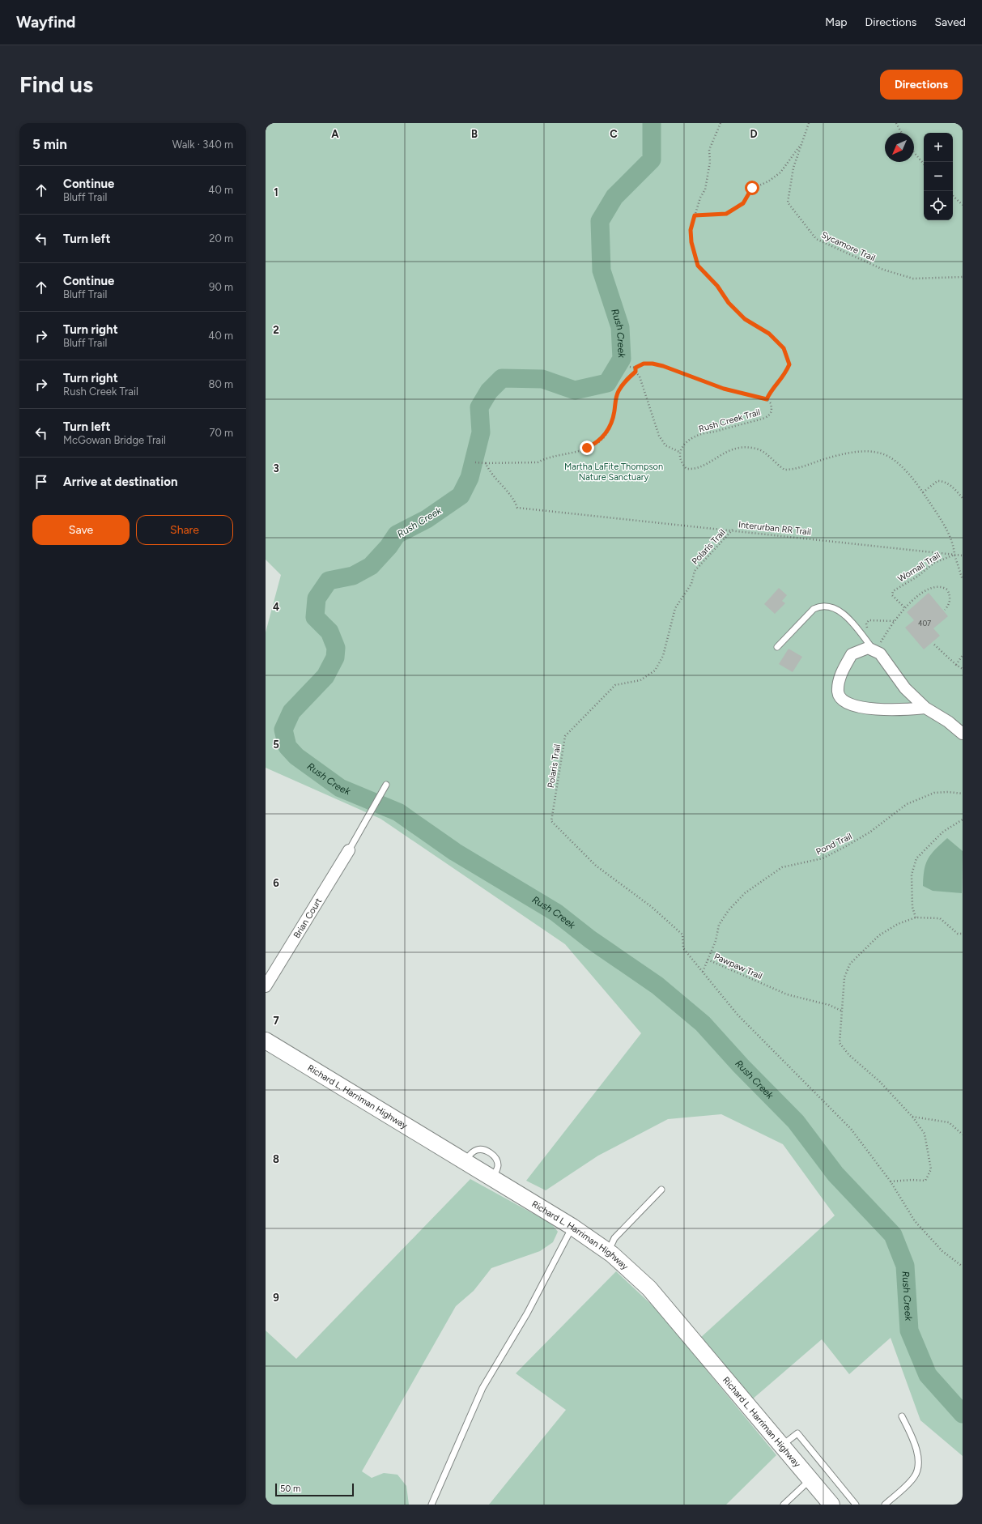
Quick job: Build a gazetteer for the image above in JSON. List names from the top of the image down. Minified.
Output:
{"streets":{"street":["Brian Court","Richard L. Harriman Highway"],"path":["Sycamore Trail","Rush Creek Trail","Interurban RR Trail","Polaris Trail","Wornall Trail","Pond Trail","Pawpaw Trail"]},"crossings":[["Interurban RR Trail","Polaris Trail"],["Interurban RR Trail","Wornall Trail"],["Polaris Trail","Pawpaw Trail"],["Pond Trail","Pawpaw Trail"]],"water":["Rush Creek"],"parks":["Martha LaFite Thompson Nature Sanctuary"],"house_numbers":["407"],"scale_bar":"50 m","north":"bottom left","page":{"header":"Wayfind","nav":["Map","Directions","Saved"],"buttons":["Directions",["Save","Share"]],"title":"Find us","heading":["5 min","Walk · 340 m"],"map_buttons":["+","−"],"list":[["Continue","Bluff Trail","40 m"],["Turn left","20 m"],["Continue","Bluff Trail","90 m"],["Turn right","Bluff Trail","40 m"],["Turn right","Rush Creek Trail","80 m"],["Turn left","McGowan Bridge Trail","70 m"],"Arrive at destination"],"scale":"50 m"},"grid":{"columns":["A","B","C","D"],"rows":["1","2","3","4","5","6","7","8","9"]}}
